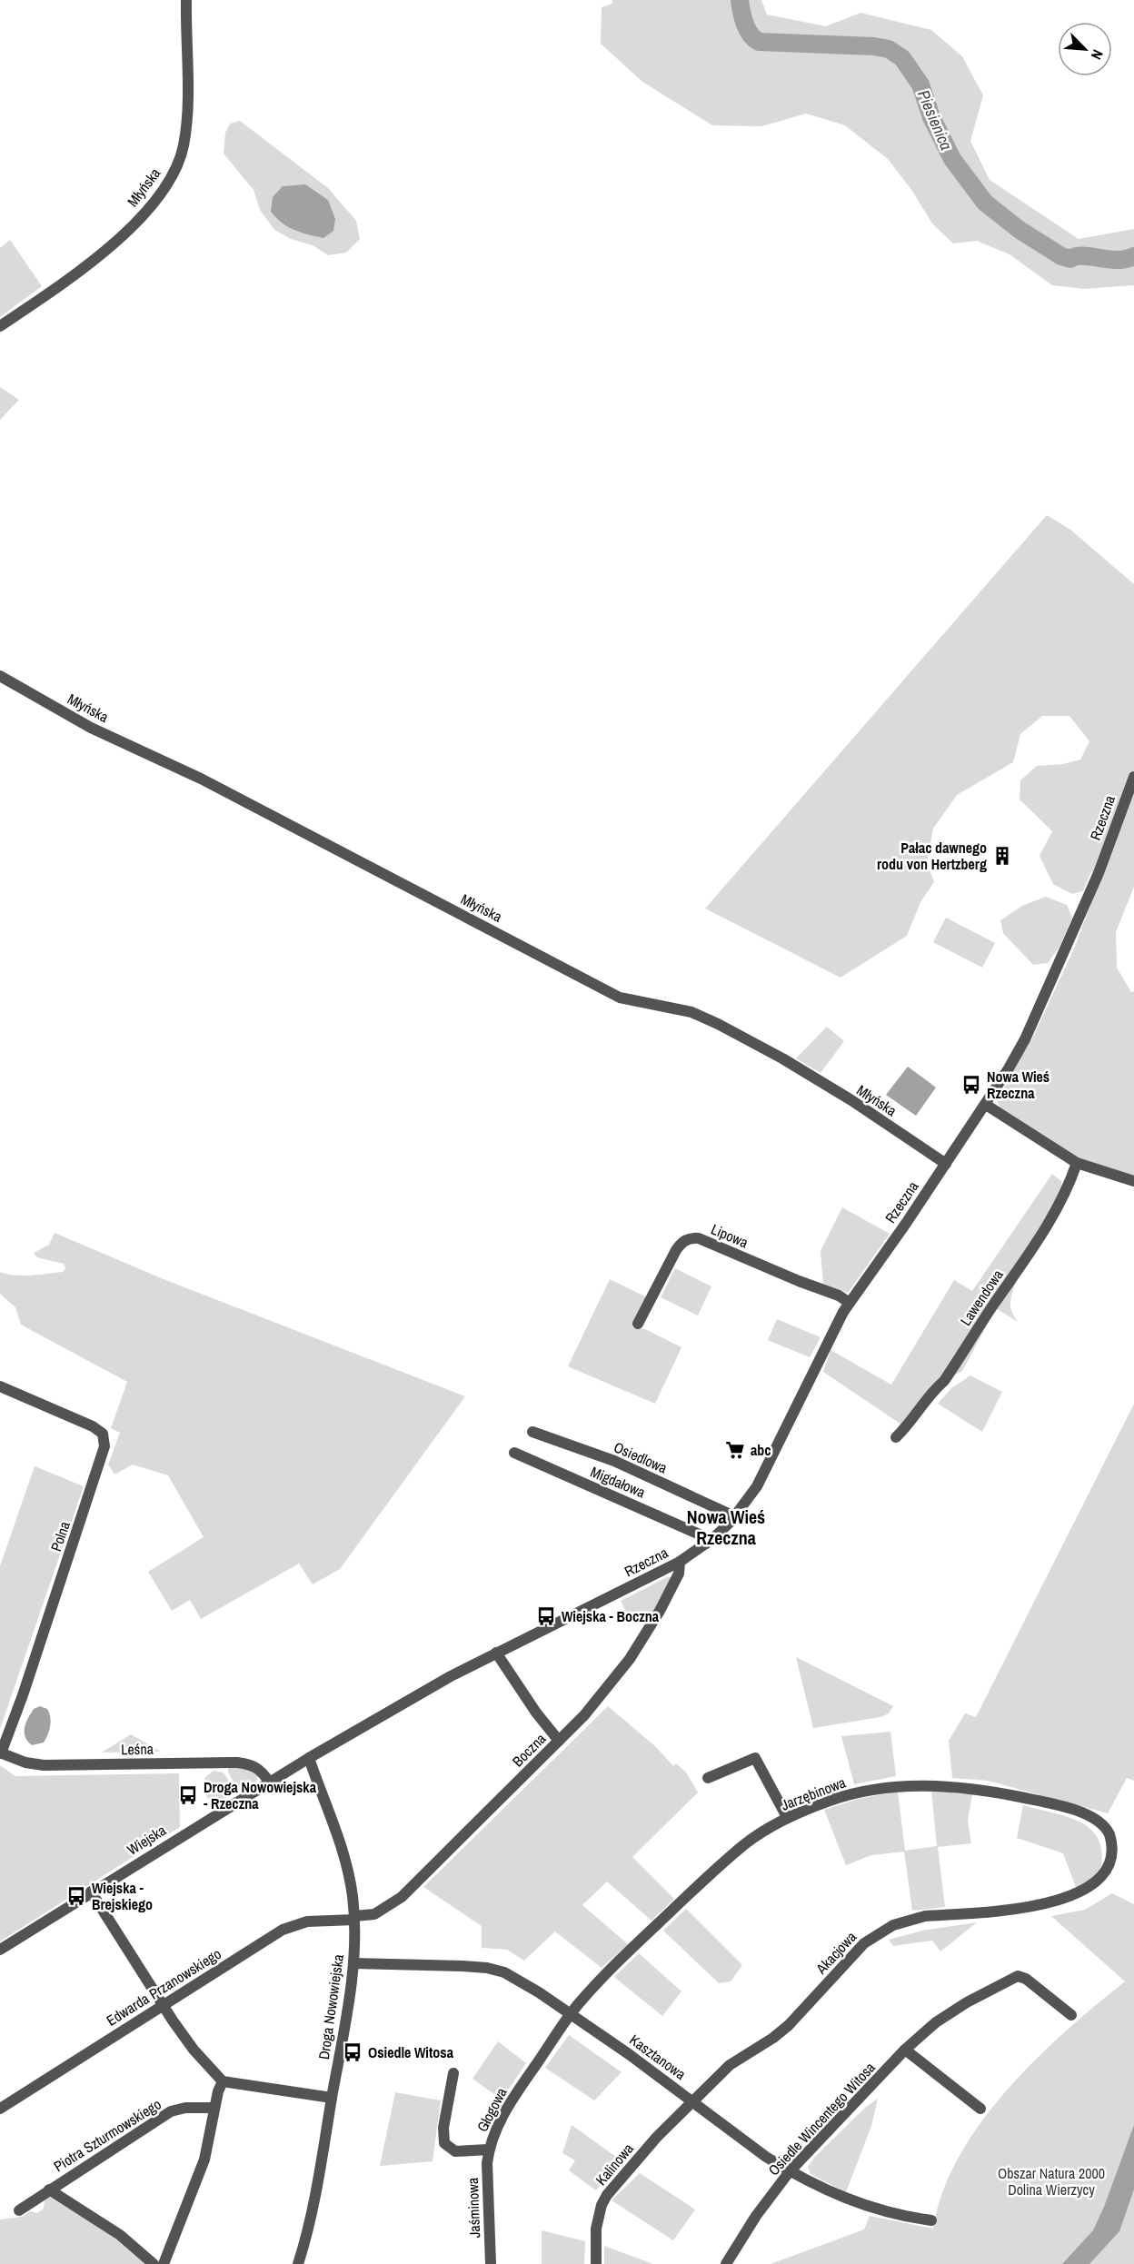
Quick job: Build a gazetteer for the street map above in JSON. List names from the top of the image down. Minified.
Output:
{"streets":{"street":["Młyńska","Rzeczna","Lipowa","Lawendowa","Osiedlowa","Migdałowa","Polna","Leśna","Boczna","Jarzębinowa","Wiejska","Akacjowa","Edwarda Przanowskiego","Droga Nowowiejska","Kasztanowa","Głogowa","Osiedle Wincentego Witosa","Piotra Szturmowskiego","Kalinowa","Jaśminowa"]},"crossings":[["Młyńska","Rzeczna"],["Rzeczna","Lipowa"],["Rzeczna","Osiedlowa"],["Rzeczna","Migdałowa"],["Rzeczna","Boczna"],["Rzeczna","Wiejska"],["Rzeczna","Droga Nowowiejska"],["Polna","Leśna"],["Leśna","Wiejska"],["Boczna","Edwarda Przanowskiego"],["Boczna","Droga Nowowiejska"],["Jarzębinowa","Akacjowa"],["Jarzębinowa","Kasztanowa"],["Jarzębinowa","Głogowa"],["Wiejska","Droga Nowowiejska"],["Akacjowa","Kasztanowa"],["Akacjowa","Kalinowa"],["Edwarda Przanowskiego","Droga Nowowiejska"],["Droga Nowowiejska","Kasztanowa"],["Kasztanowa","Głogowa"],["Kasztanowa","Osiedle Wincentego Witosa"],["Kasztanowa","Kalinowa"],["Głogowa","Jaśminowa"]],"districts":["Nowa Wieś Rzeczna"],"water":["Piesienica"],"parks":["Obszar Natura 2000 Dolina Wierzycy"],"places":{"building":["Pałac dawnego rodu von Hertzberg"],"bus stop":["Nowa Wieś Rzeczna","Wiejska - Boczna","Droga Nowowiejska - Rzeczna","Wiejska - Brejskiego","Osiedle Witosa"],"supermarket":["abc"]},"north":"bottom right"}
